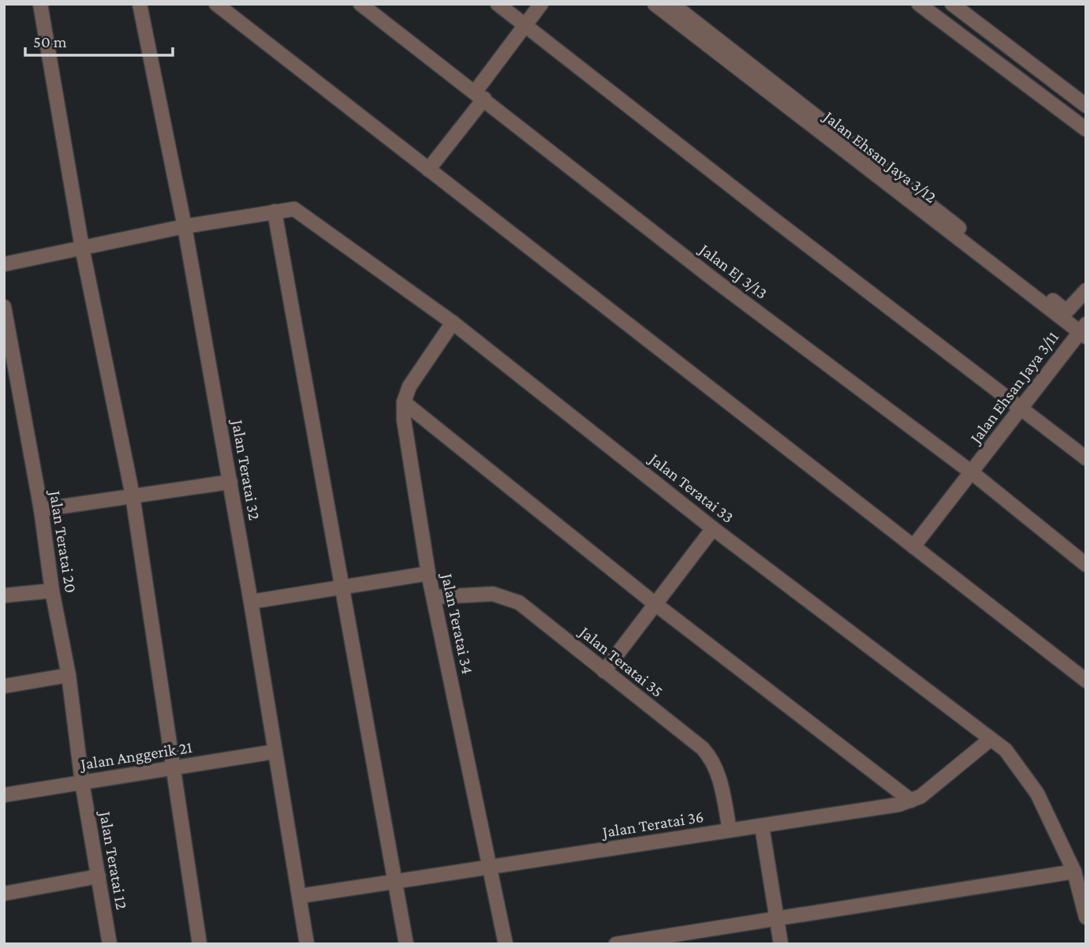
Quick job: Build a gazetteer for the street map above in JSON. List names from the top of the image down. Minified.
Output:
{"streets":{"street":["Jalan Ehsan Jaya 3/12","Jalan EJ 3/13","Jalan Ehsan Jaya 3/11","Jalan Teratai 32","Jalan Teratai 33","Jalan Teratai 20","Jalan Teratai 34","Jalan Teratai 35","Jalan Anggerik 21","Jalan Teratai 36","Jalan Teratai 12"]},"crossings":[["Jalan Ehsan Jaya 3/12","Jalan Ehsan Jaya 3/11"],["Jalan EJ 3/13","Jalan Ehsan Jaya 3/11"],["Jalan Teratai 32","Jalan Teratai 33"],["Jalan Teratai 32","Jalan Anggerik 21"],["Jalan Teratai 32","Jalan Teratai 36"],["Jalan Teratai 33","Jalan Teratai 34"],["Jalan Teratai 33","Jalan Teratai 36"],["Jalan Teratai 20","Jalan Anggerik 21"],["Jalan Teratai 20","Jalan Teratai 12"],["Jalan Teratai 34","Jalan Teratai 35"],["Jalan Teratai 34","Jalan Teratai 36"],["Jalan Teratai 35","Jalan Teratai 36"],["Jalan Anggerik 21","Jalan Teratai 12"]],"scale_bar":"50 m"}
